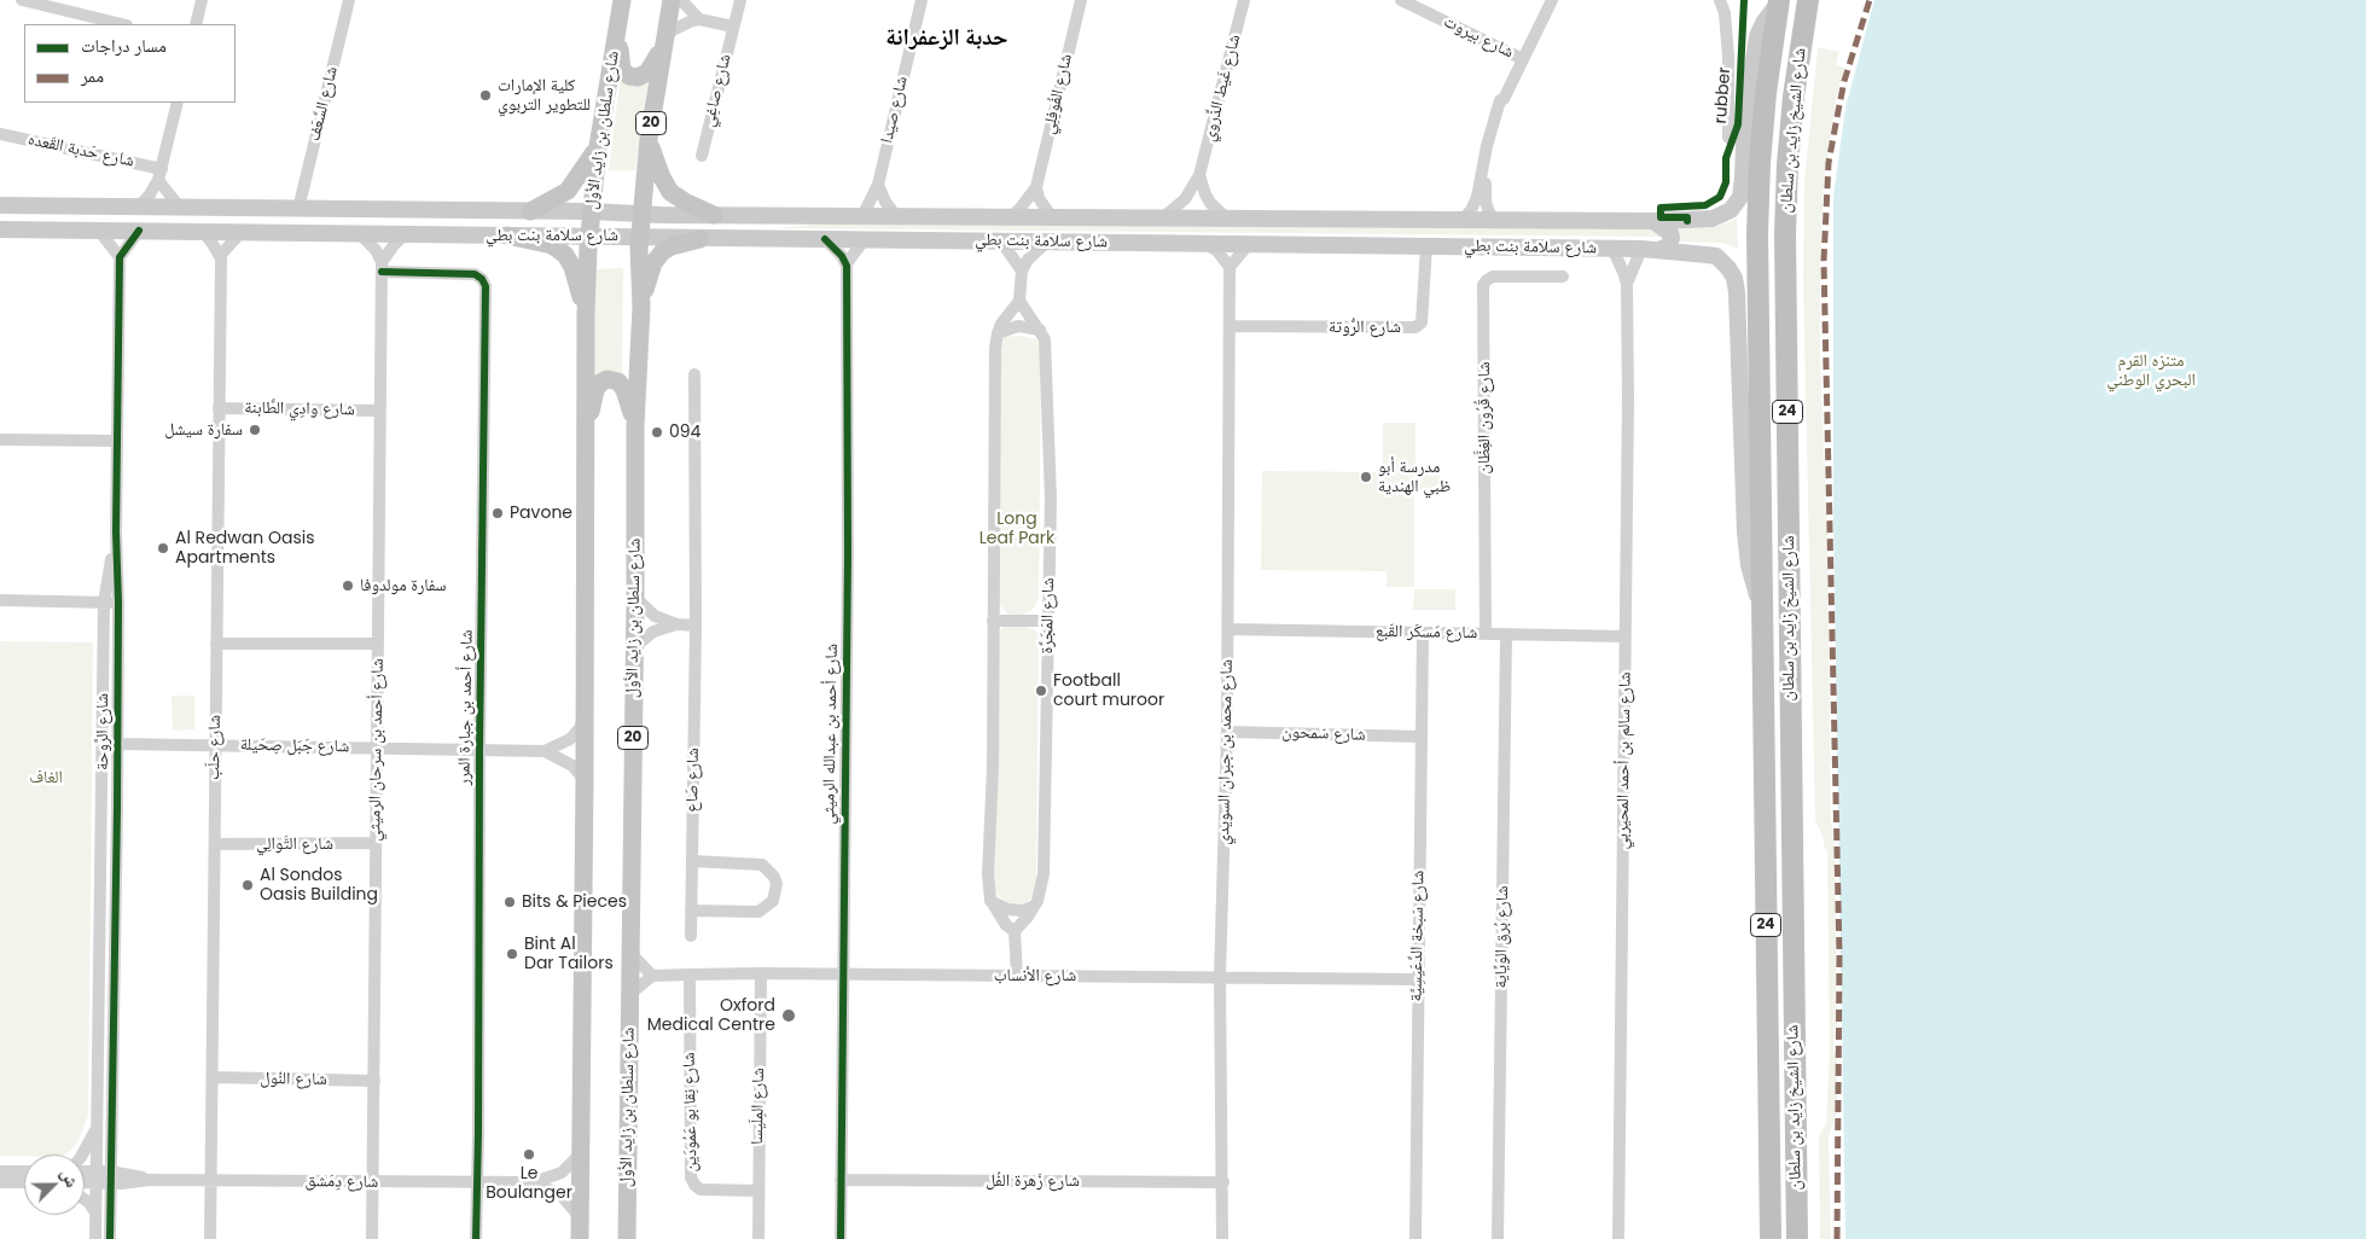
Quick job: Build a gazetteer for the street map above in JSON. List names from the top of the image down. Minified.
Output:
{"streets":{"highway":["شارع الشيخ زايد بن سلطان","24"],"main road":["20","شارع سلطان بن زايد الأول","شارع سلامة بنت بطي"],"street":["شارع بيروت","شارع غَيط الذِّروي","شارع صاغِي","شارع الفُوفِلِي","شارع السَّعَف","شارع صيدا","شارع حَدبة القَعده","شارع الرُّوتة","شارع وادِي الطَّابنة","شارع قُرُون الغِظَّان","شارع المَجَرَّة","شارع مَسكَر القَبع","شارع أحمد بن جبارة المرر","شارع الرَّوحة","شارع أحمد بن عبدالله الرميثي","شارع سَمحون","شارع جَبَل صِحَيلة","شارع حلَب","شارع أحمد بن سرحان الرميثي","شارع محمد بن جبران السويدي","شارع سالم بن أحمد المحيربي","شارع صَاع","شارع التَّوالِي","شارع سَبخة الدِّعَيسِيَّة","شارع بُرق الوَيَّاية","شارع الأنساب","شارع النُول","شارع المِلَيسا","شارع نِقا بو عَمُودَين","شارع زَهرة الفُل","شارع دِمَشق"],"cycle path":["rubber"]},"crossings":[["شارع غَيط الذِّروي","شارع سلامة بنت بطي"],["شارع الفُوفِلِي","شارع سلامة بنت بطي"],["شارع السَّعَف","شارع سلامة بنت بطي"],["شارع صيدا","شارع سلامة بنت بطي"],["شارع سلطان بن زايد الأول","شارع سلامة بنت بطي"],["شارع سلطان بن زايد الأول","شارع جَبَل صِحَيلة"],["شارع سلطان بن زايد الأول","شارع دِمَشق"],["شارع الشيخ زايد بن سلطان","شارع سلامة بنت بطي"],["شارع سلامة بنت بطي","شارع الرُّوتة"],["شارع سلامة بنت بطي","شارع سالم بن أحمد المحيربي"],["شارع الرُّوتة","شارع محمد بن جبران السويدي"],["شارع وادِي الطَّابنة","شارع حلَب"],["شارع وادِي الطَّابنة","شارع أحمد بن سرحان الرميثي"],["شارع قُرُون الغِظَّان","شارع مَسكَر القَبع"],["شارع مَسكَر القَبع","شارع محمد بن جبران السويدي"],["شارع مَسكَر القَبع","شارع سالم بن أحمد المحيربي"],["شارع مَسكَر القَبع","شارع سَبخة الدِّعَيسِيَّة"],["شارع مَسكَر القَبع","شارع بُرق الوَيَّاية"],["شارع أحمد بن جبارة المرر","شارع جَبَل صِحَيلة"],["شارع أحمد بن جبارة المرر","شارع أحمد بن سرحان الرميثي"],["شارع أحمد بن جبارة المرر","شارع دِمَشق"],["شارع الرَّوحة","شارع جَبَل صِحَيلة"],["شارع الرَّوحة","شارع دِمَشق"],["شارع أحمد بن عبدالله الرميثي","شارع الأنساب"],["شارع أحمد بن عبدالله الرميثي","شارع زَهرة الفُل"],["شارع سَمحون","شارع محمد بن جبران السويدي"],["شارع سَمحون","شارع سَبخة الدِّعَيسِيَّة"],["شارع جَبَل صِحَيلة","شارع حلَب"],["شارع جَبَل صِحَيلة","شارع أحمد بن سرحان الرميثي"],["شارع حلَب","شارع التَّوالِي"],["شارع حلَب","شارع النُول"],["شارع حلَب","شارع دِمَشق"],["شارع أحمد بن سرحان الرميثي","شارع التَّوالِي"],["شارع أحمد بن سرحان الرميثي","شارع النُول"],["شارع أحمد بن سرحان الرميثي","شارع دِمَشق"],["شارع محمد بن جبران السويدي","شارع الأنساب"],["شارع محمد بن جبران السويدي","شارع زَهرة الفُل"],["شارع سَبخة الدِّعَيسِيَّة","شارع الأنساب"],["شارع الأنساب","شارع المِلَيسا"],["شارع الأنساب","شارع نِقا بو عَمُودَين"],["شارع المِلَيسا","شارع نِقا بو عَمُودَين"]],"districts":["حدبة الزعفرانة"],"parks":["متنزه القرم البحري الوطني","Long Leaf Park","الغاف"],"places":["كلية الإمارات للتطوير التربوي","سفارة سيشل","094","مدرسة أبو ظبي الهندية","Pavone","Al Redwan Oasis Apartments","سفارة مولدوفا","Football court muroor","Al Sondos Oasis Building","Bits & Pieces","Bint Al Dar Tailors","Oxford Medical Centre","Le Boulanger"],"legend":["مسار دراجات","ممر"],"north":"top right"}
